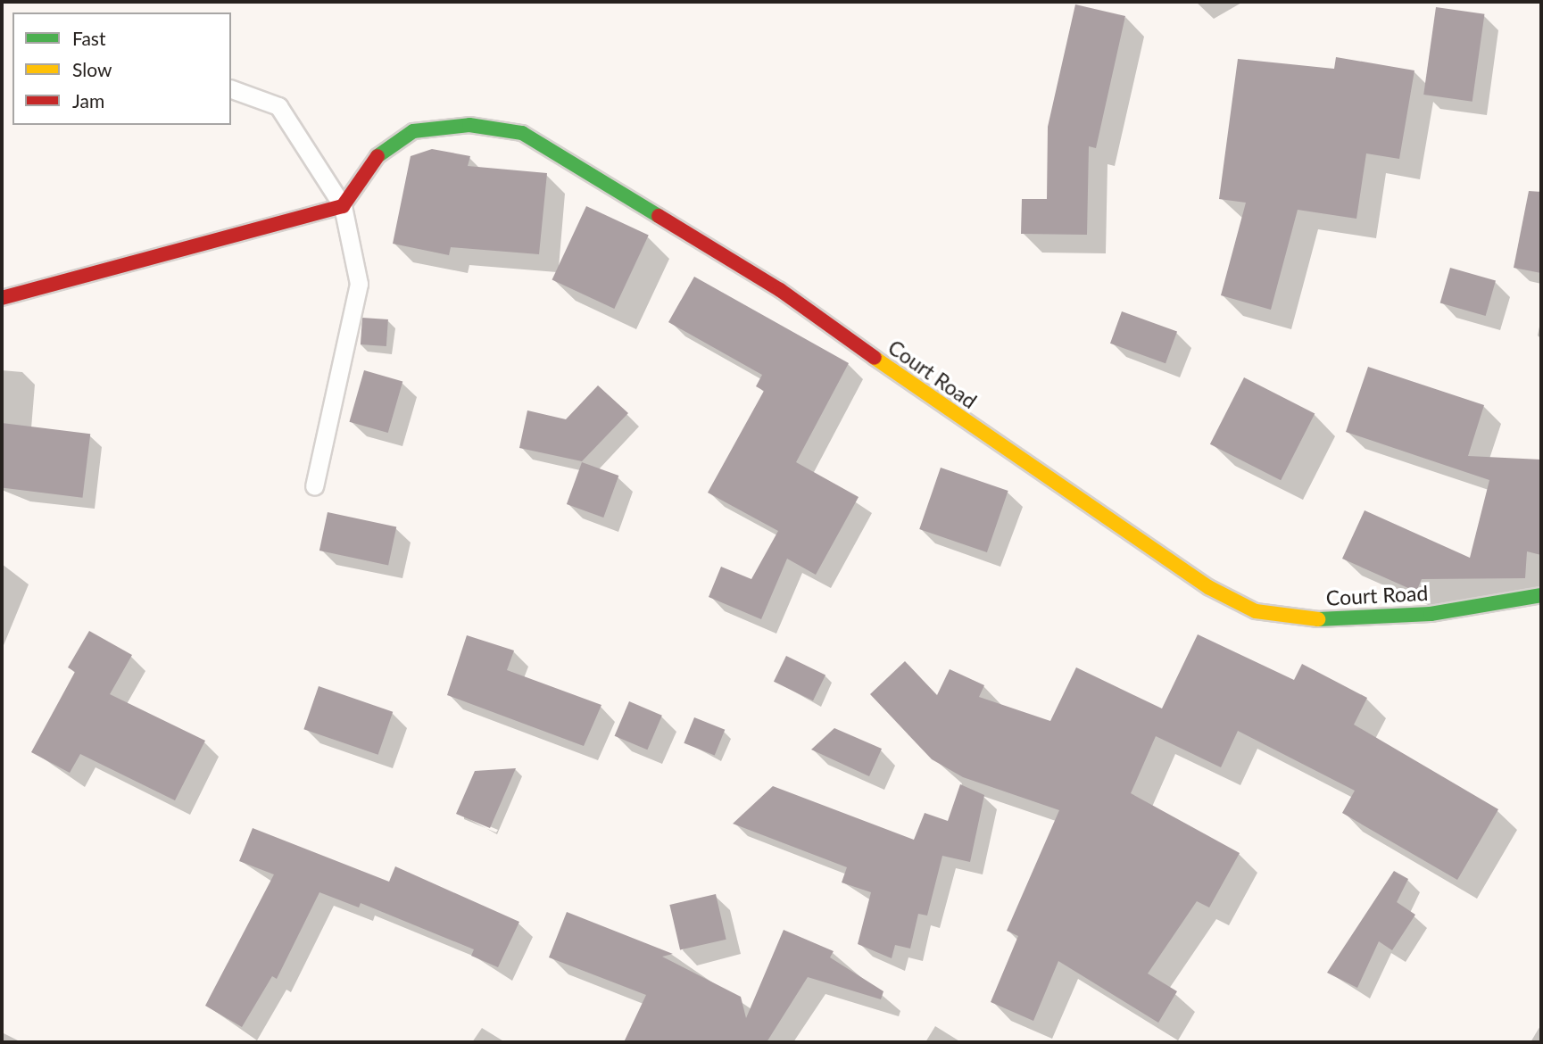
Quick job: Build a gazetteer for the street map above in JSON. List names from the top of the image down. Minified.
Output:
{"streets":{"street":["Court Road"]},"legend":["Fast","Slow","Jam"]}
